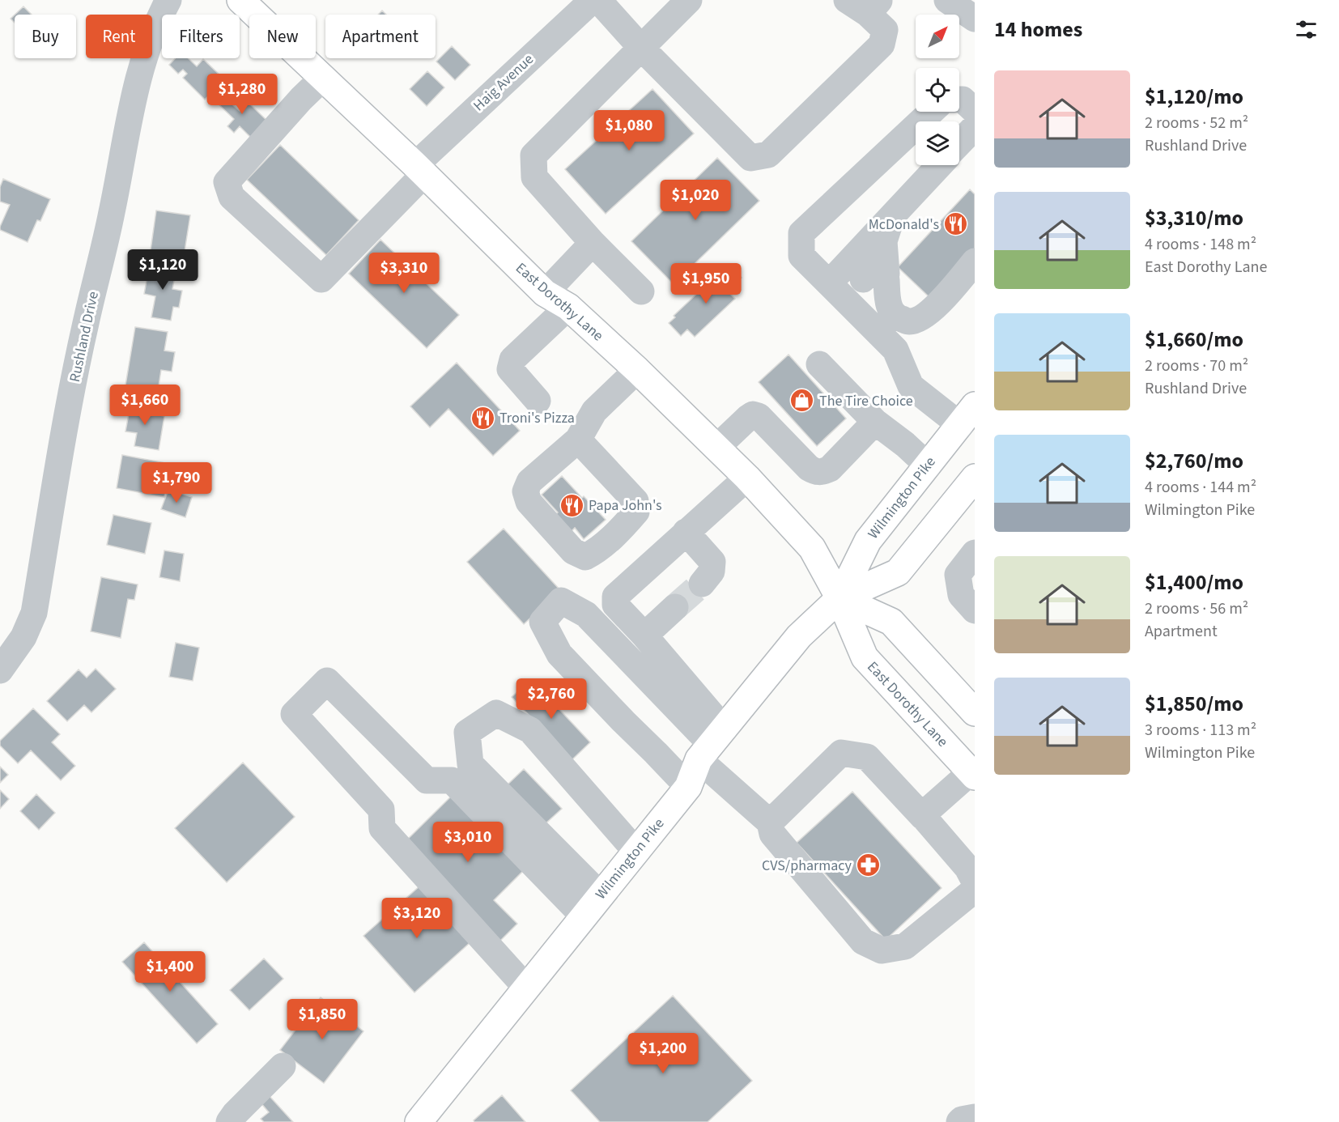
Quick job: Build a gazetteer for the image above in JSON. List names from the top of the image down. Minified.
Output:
{"streets":{"main road":["East Dorothy Lane","Wilmington Pike"],"street":["Haig Avenue","Rushland Drive"]},"crossings":[["Haig Avenue","East Dorothy Lane"],["East Dorothy Lane","Wilmington Pike"]],"places":{"restaurant":["McDonald's","Troni's Pizza","Papa John's"],"shop":["The Tire Choice"],"pharmacy":["CVS/pharmacy"]},"north":"top right","page":{"heading":"14 homes","chip":["Buy","Rent","Filters","New","Apartment"],"list":[{"name":"$1,120/mo","note":"2 rooms · 52 m² · Rushland Drive"},{"name":"$3,310/mo","note":"4 rooms · 148 m² · East Dorothy Lane"},{"name":"$1,660/mo","note":"2 rooms · 70 m² · Rushland Drive"},{"name":"$2,760/mo","note":"4 rooms · 144 m² · Wilmington Pike"},{"name":"$1,400/mo","note":"2 rooms · 56 m² · Apartment"},{"name":"$1,850/mo","note":"3 rooms · 113 m² · Wilmington Pike"}],"price":["$1,280","$1,080","$1,020","$1,120","$3,310","$1,950","$1,660","$1,790","$2,760","$3,010","$3,120","$1,400","$1,850","$1,200"]}}
